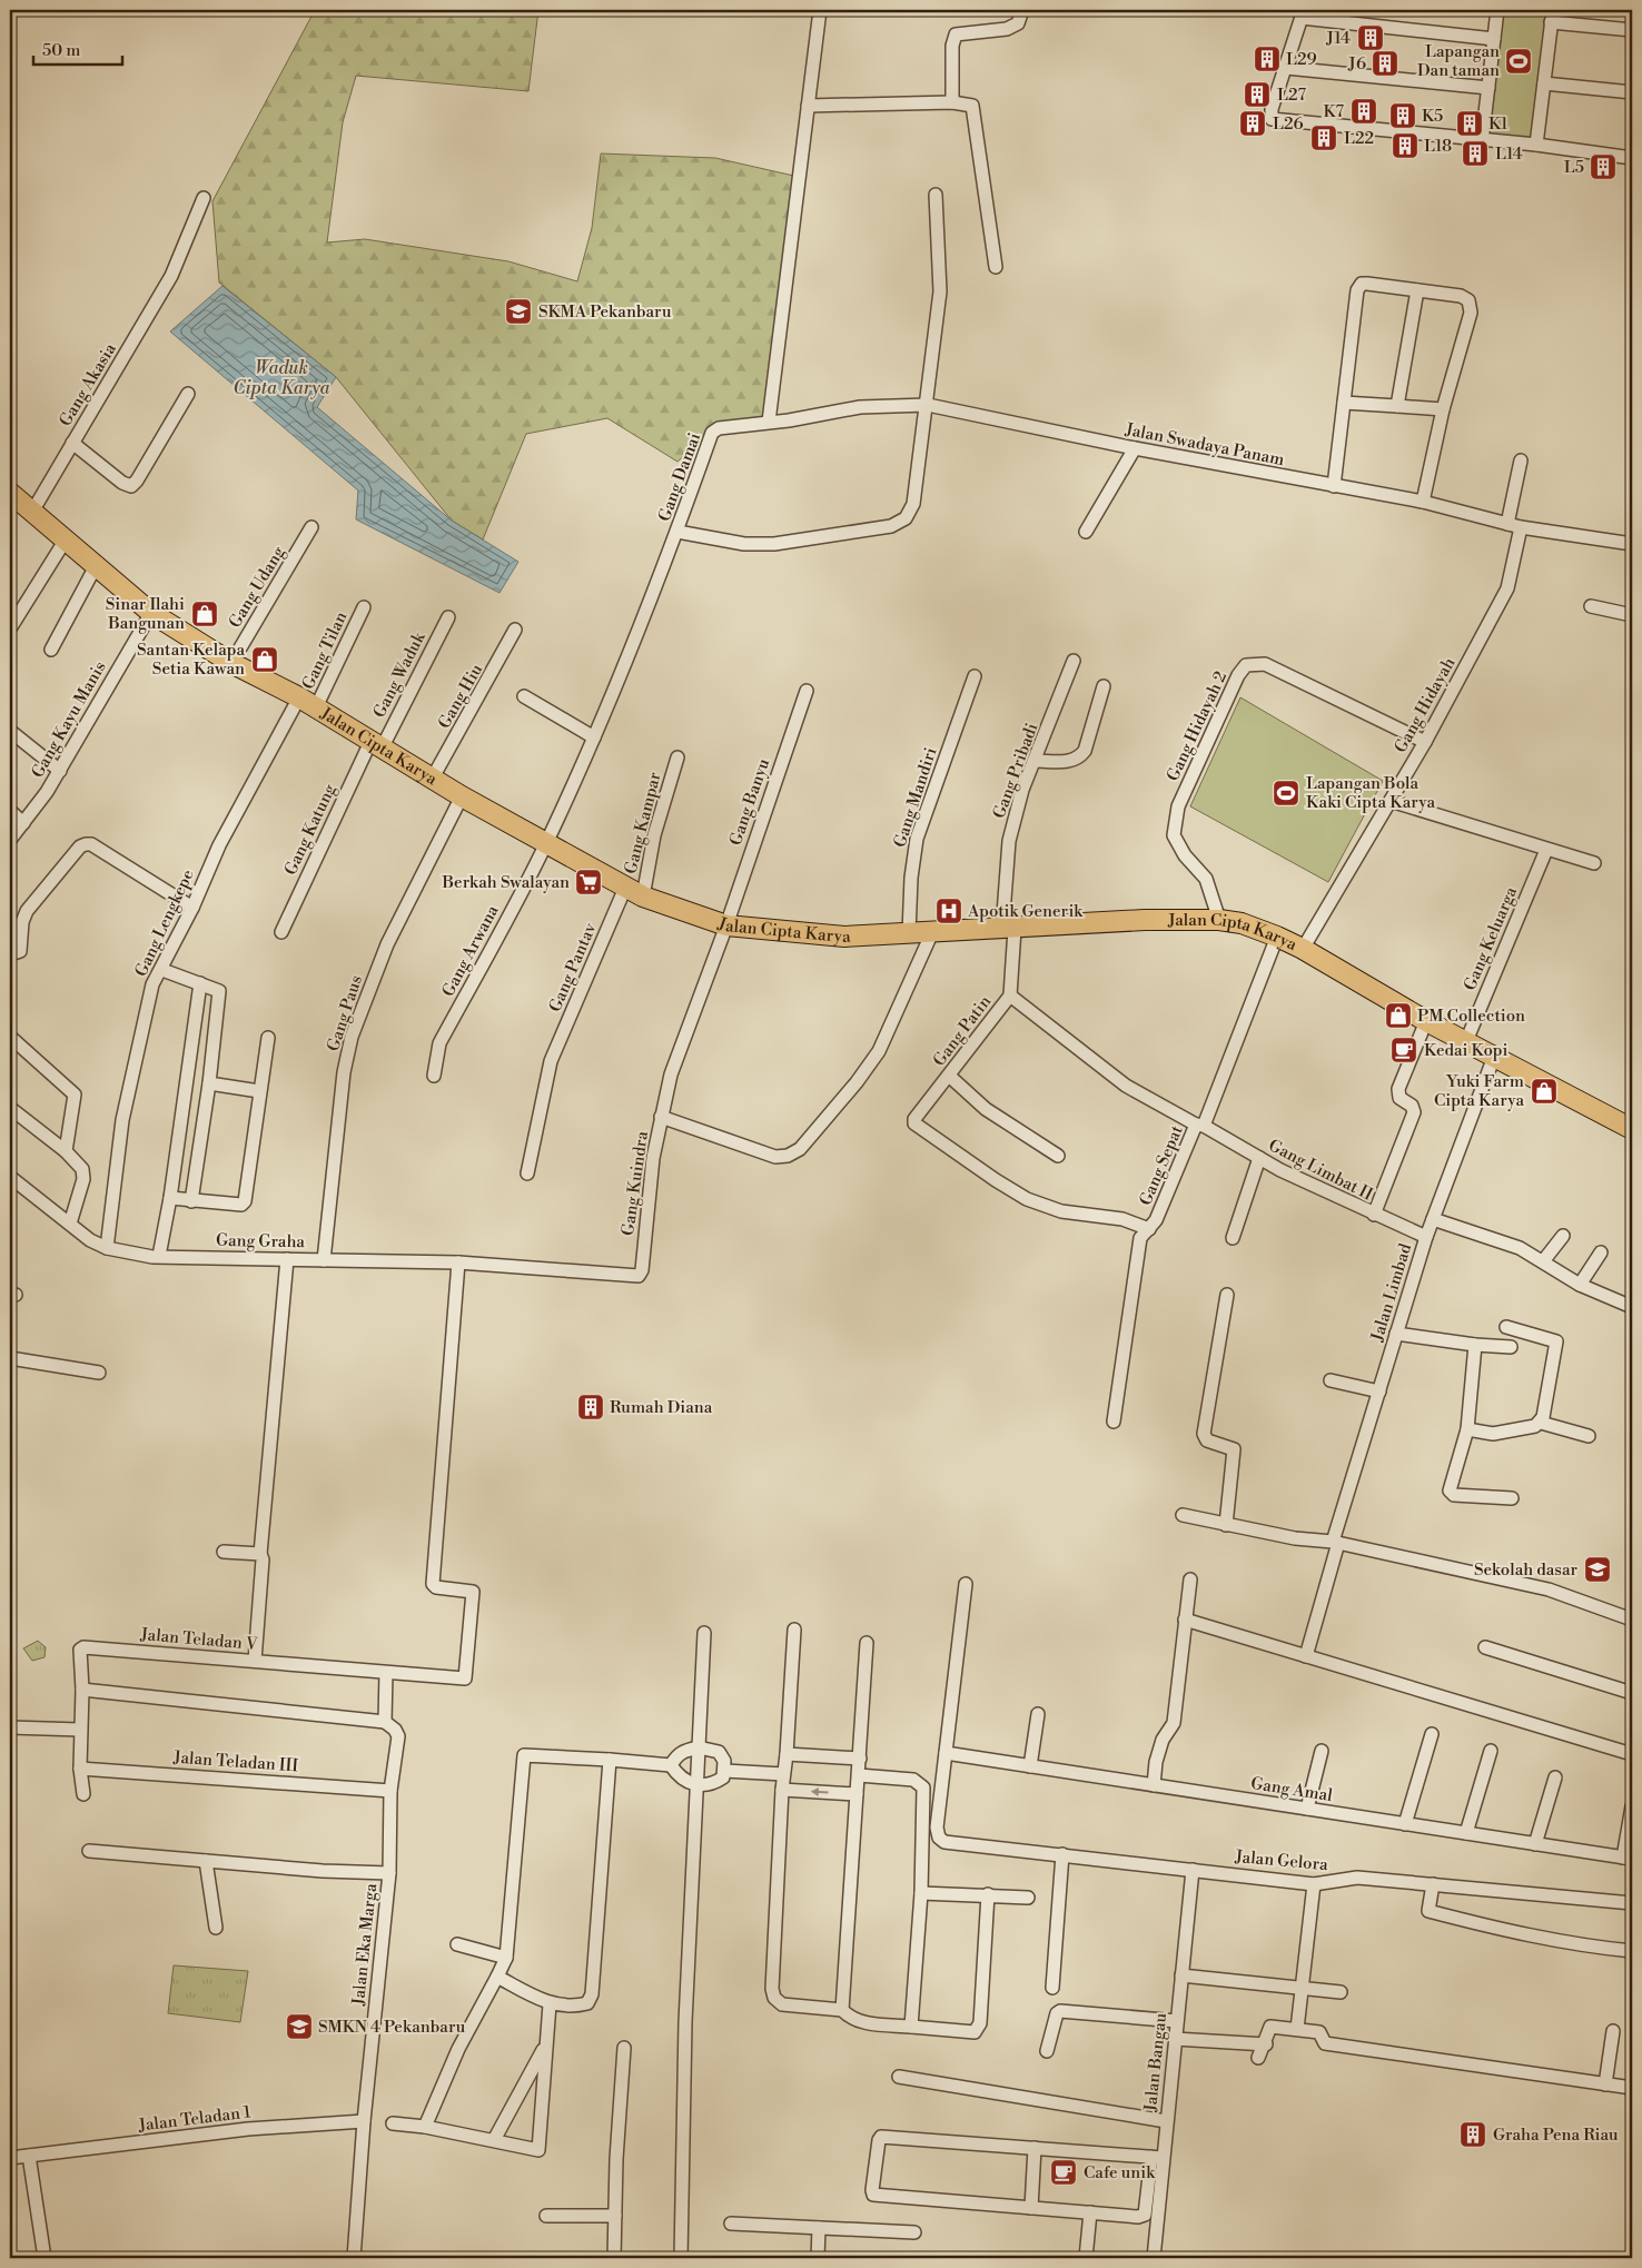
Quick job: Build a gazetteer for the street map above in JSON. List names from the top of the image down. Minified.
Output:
{"streets":{"main road":["Jalan Cipta Karya"],"street":["Gang Akasia","Jalan Swadaya Panam","Gang Damai","Gang Udang","Gang Tilan","Gang Waduk","Gang Hiu","Gang Hidayah","Gang Kayu Manis","Gang Hidayah 2","Gang Pribadi","Gang Mandiri","Gang Banyu","Gang Kampar","Gang Katung","Gang Lengkepe","Gang Keluarga","Gang Arwana","Gang Pantav","Gang Paus","Gang Patin","Gang Sepat","Gang Limbat II","Gang Kuindra","Gang Graha","Jalan Limbad","Jalan Teladan V","Jalan Teladan III","Gang Amal","Jalan Gelora","Jalan Eka Marga","Jalan Bangau","Jalan Teladan 1"]},"crossings":[["Gang Akasia","Jalan Cipta Karya"],["Jalan Swadaya Panam","Gang Damai"],["Jalan Swadaya Panam","Gang Hidayah"],["Gang Damai","Jalan Cipta Karya"],["Gang Damai","Gang Arwana"],["Gang Udang","Jalan Cipta Karya"],["Gang Tilan","Jalan Cipta Karya"],["Gang Tilan","Gang Lengkepe"],["Gang Waduk","Jalan Cipta Karya"],["Gang Waduk","Gang Katung"],["Gang Hiu","Jalan Cipta Karya"],["Gang Hidayah","Gang Hidayah 2"],["Gang Hidayah","Jalan Cipta Karya"],["Gang Kayu Manis","Jalan Cipta Karya"],["Gang Hidayah 2","Jalan Cipta Karya"],["Jalan Cipta Karya","Gang Pribadi"],["Jalan Cipta Karya","Gang Mandiri"],["Jalan Cipta Karya","Gang Banyu"],["Jalan Cipta Karya","Gang Kampar"],["Jalan Cipta Karya","Gang Katung"],["Jalan Cipta Karya","Gang Lengkepe"],["Jalan Cipta Karya","Gang Keluarga"],["Jalan Cipta Karya","Gang Arwana"],["Jalan Cipta Karya","Gang Pantav"],["Jalan Cipta Karya","Gang Paus"],["Jalan Cipta Karya","Gang Patin"],["Jalan Cipta Karya","Gang Sepat"],["Jalan Cipta Karya","Gang Kuindra"],["Jalan Cipta Karya","Jalan Limbad"],["Gang Pribadi","Gang Patin"],["Gang Banyu","Gang Kuindra"],["Gang Kampar","Gang Pantav"],["Gang Lengkepe","Gang Graha"],["Gang Paus","Gang Graha"],["Gang Patin","Gang Sepat"],["Gang Patin","Gang Limbat II"],["Gang Sepat","Gang Limbat II"],["Gang Limbat II","Jalan Limbad"],["Gang Kuindra","Gang Graha"],["Gang Kuindra","Jalan Teladan V"],["Gang Graha","Jalan Teladan V"],["Jalan Teladan V","Jalan Teladan III"],["Jalan Teladan III","Jalan Eka Marga"],["Gang Amal","Jalan Gelora"],["Jalan Gelora","Jalan Bangau"],["Jalan Eka Marga","Jalan Teladan 1"]],"water":["Waduk Cipta Karya"],"places":{"building":["J14","L29","J6","L27","K7","K5","L26","K1","L22","L18","L14","L5","Rumah Diana","Graha Pena Riau"],"sports":["Lapangan Dan taman","Lapangan Bola Kaki Cipta Karya"],"school or university":["SKMA Pekanbaru","Sekolah dasar","SMKN 4 Pekanbaru"],"shop":["Sinar Ilahi Bangunan","Santan Kelapa Setia Kawan","PM Collection","Yuki Farm Cipta Karya"],"supermarket":["Berkah Swalayan"],"hospital":["Apotik Generik"],"cafe":["Kedai Kopi","Cafe unik"]},"scale_bar":"50 m"}
